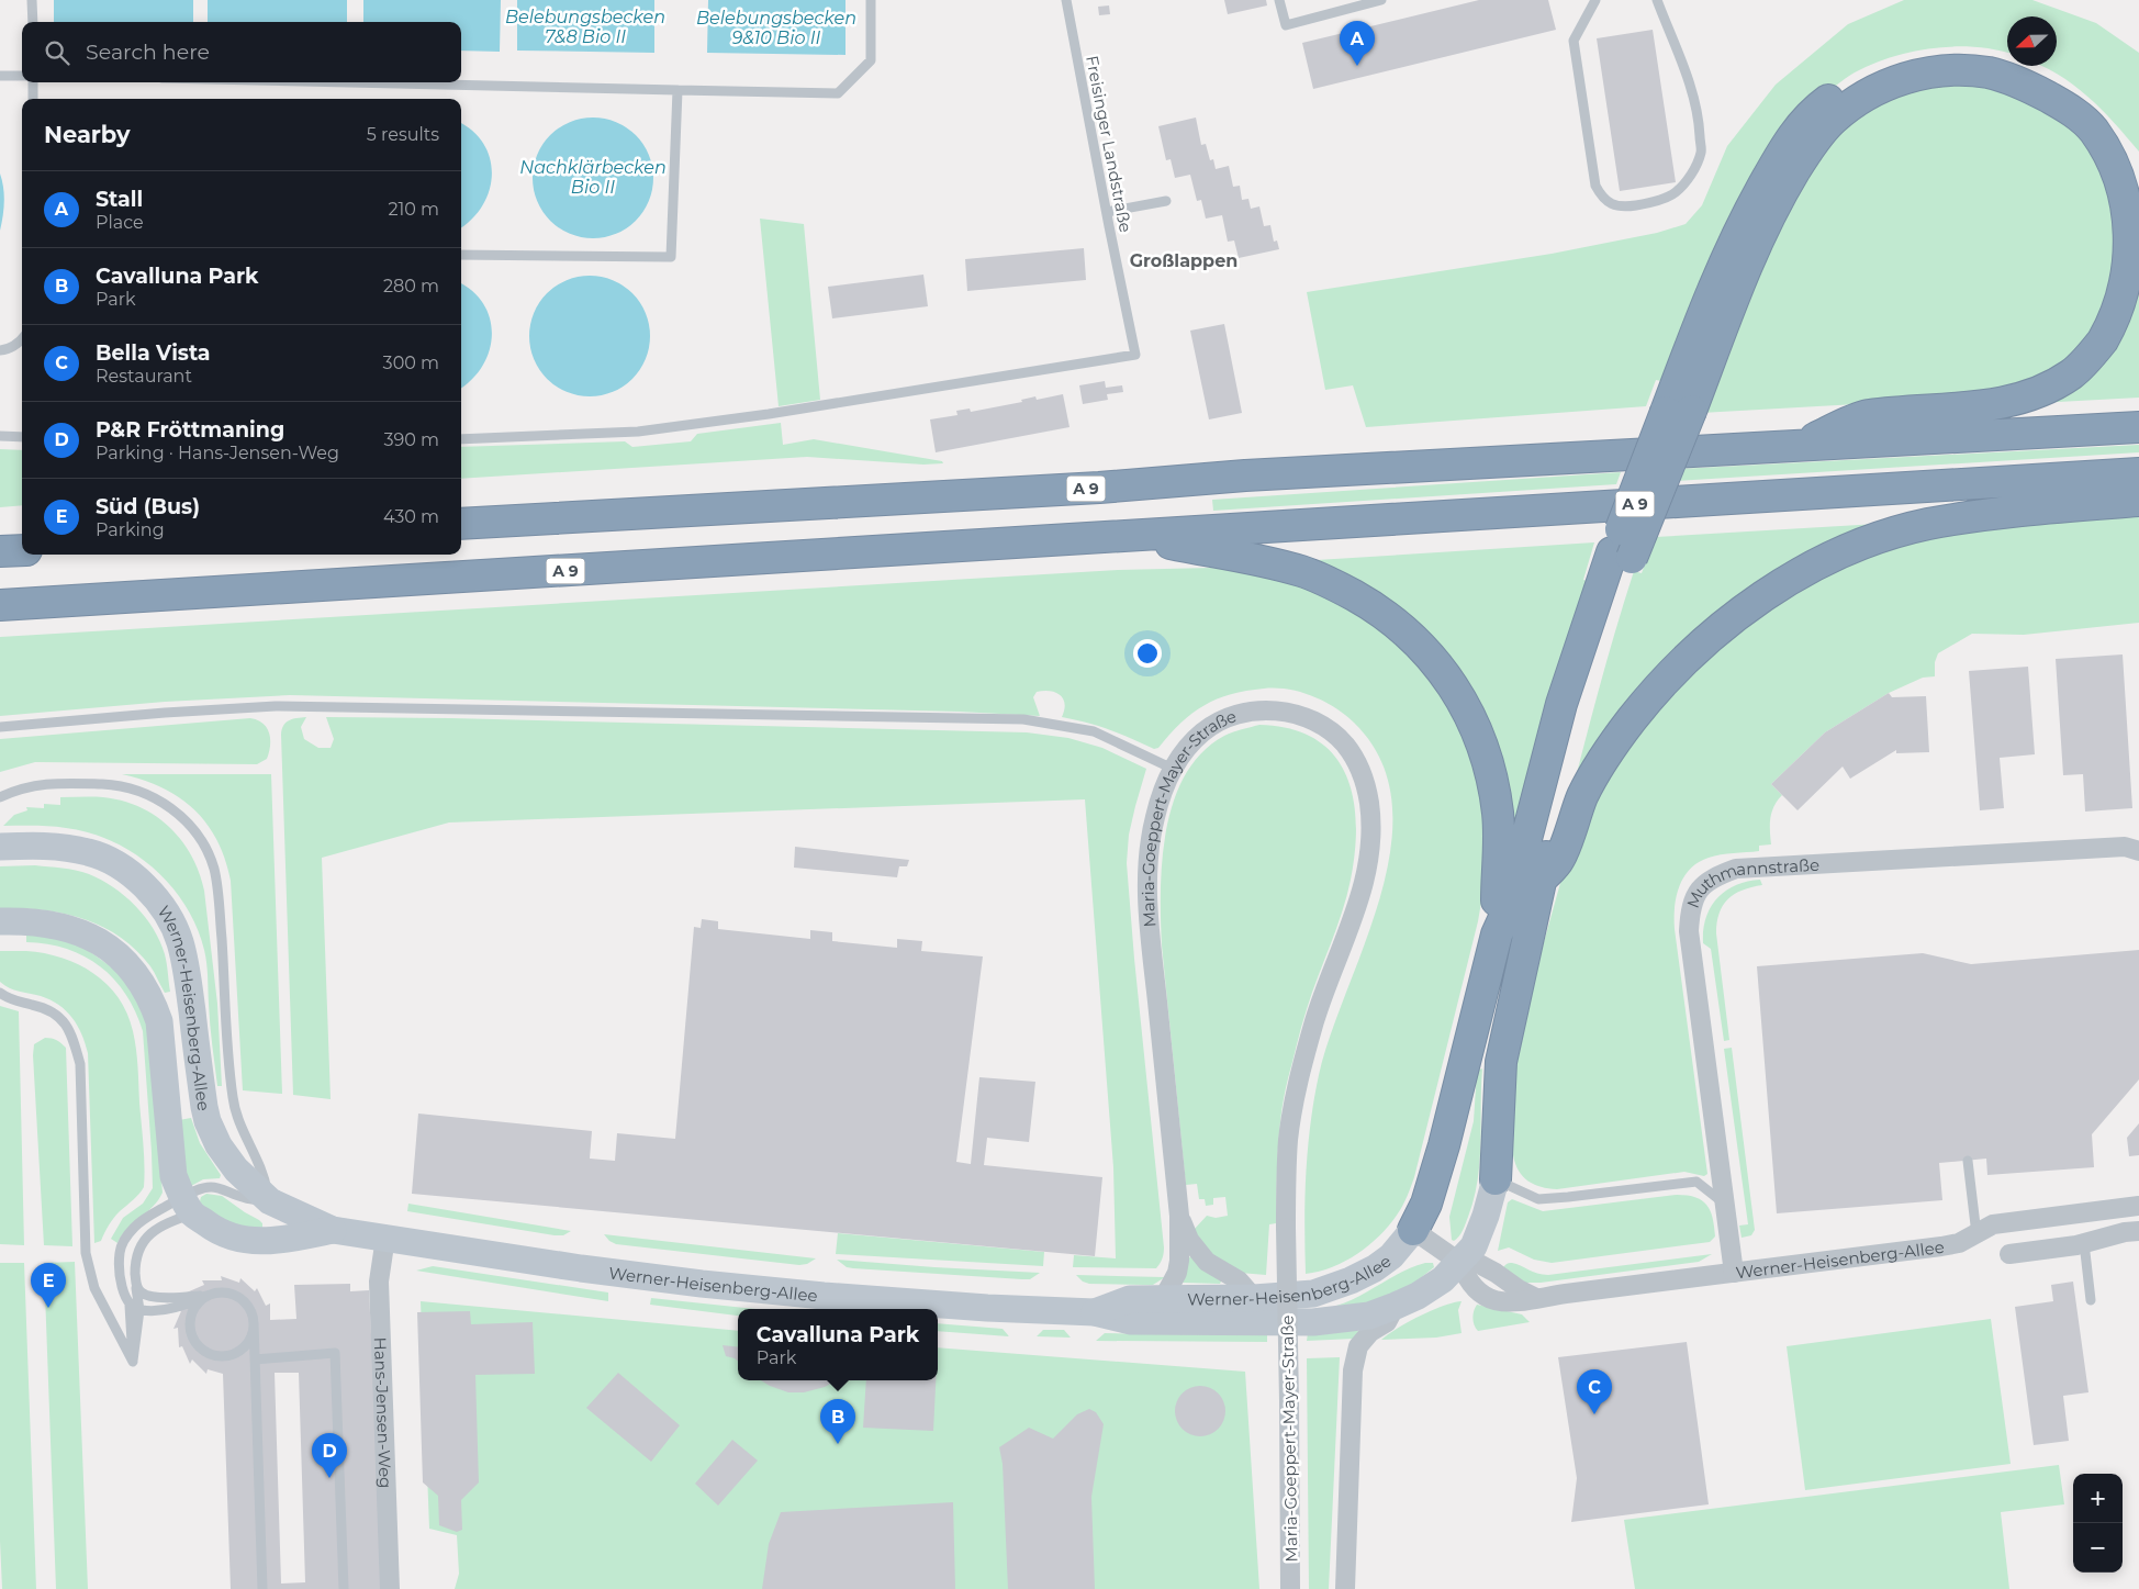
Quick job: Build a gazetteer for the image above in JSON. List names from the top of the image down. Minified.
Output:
{"streets":{"highway":["A 9"],"street":["Maria-Goeppert-Mayer-Straße","Muthmannstraße","Werner-Heisenberg-Allee","Hans-Jensen-Weg"],"lane":["Freisinger Landstraße"]},"crossings":[["Maria-Goeppert-Mayer-Straße","Werner-Heisenberg-Allee"],["Muthmannstraße","Werner-Heisenberg-Allee"],["Werner-Heisenberg-Allee","Hans-Jensen-Weg"]],"districts":["Großlappen"],"water":["Belebungsbecken 7&8 Bio II","Belebungsbecken 9&10 Bio II","Nachklärbecken Bio II"],"north":"left","page":{"pins":["A","E","C","B","D"],"search":"Search here","heading":["Nearby","5 results"],"list":[{"mark":"A","name":"Stall","note":"Place","value":"210 m"},{"mark":"B","name":"Cavalluna Park","note":"Park","value":"280 m"},{"mark":"C","name":"Bella Vista","note":"Restaurant","value":"300 m"},{"mark":"D","name":"P&R Fröttmaning","note":"Parking · Hans-Jensen-Weg","value":"390 m"},{"mark":"E","name":"Süd (Bus)","note":"Parking","value":"430 m"}],"popup":["Cavalluna Park","Park"],"map_buttons":["+","−"]}}
